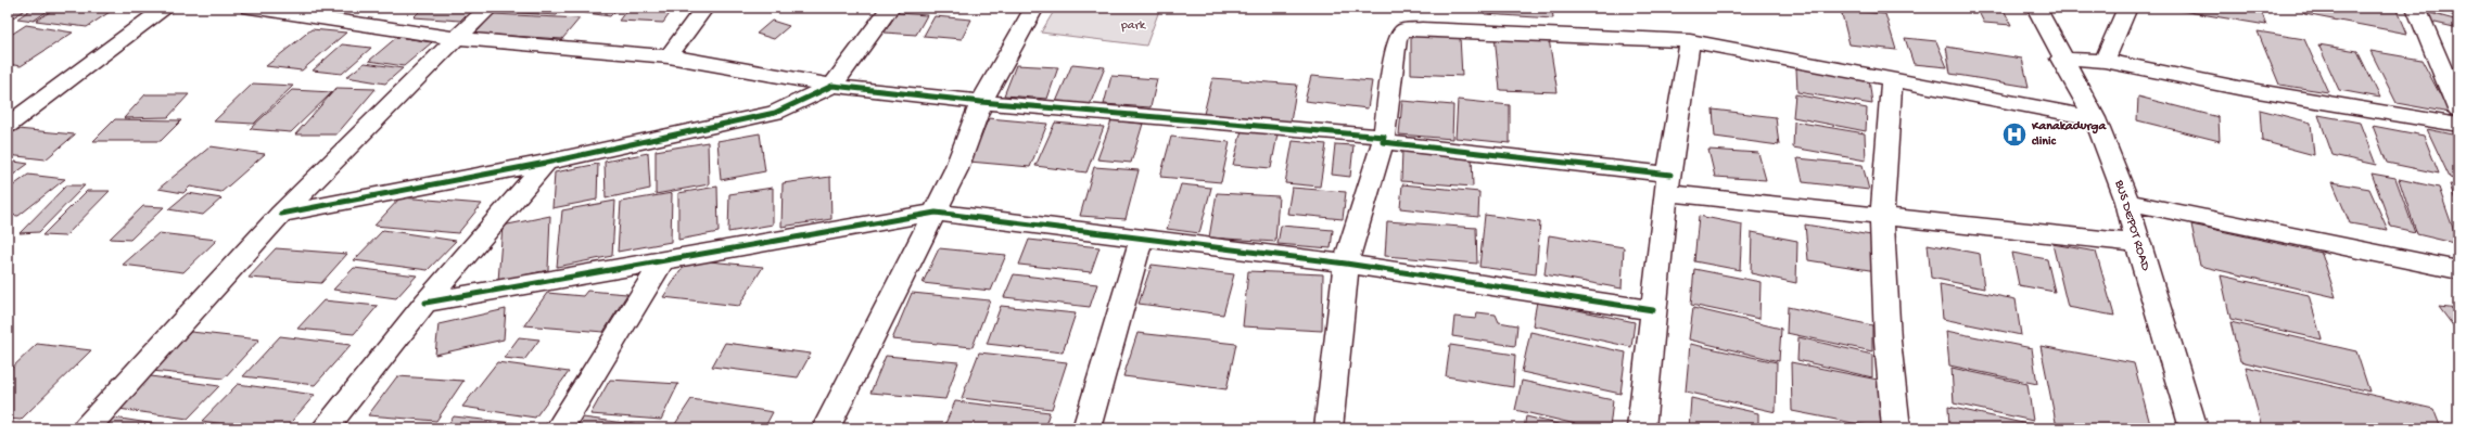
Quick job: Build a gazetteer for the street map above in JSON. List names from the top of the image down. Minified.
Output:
{"streets":{"street":["BUS DEPOT ROAD"]},"parks":["park"],"places":{"hospital":["Kanakadurga clinic"]}}
